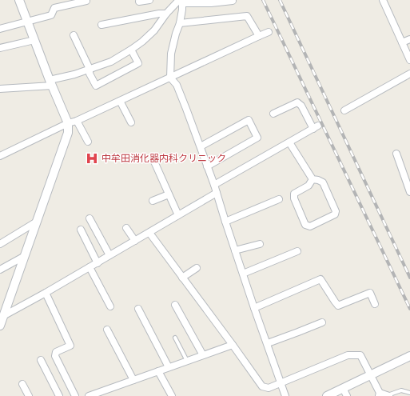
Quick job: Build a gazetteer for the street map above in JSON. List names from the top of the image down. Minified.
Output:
{"places":{"hospital":["中牟田消化器内科クリニック"]}}
